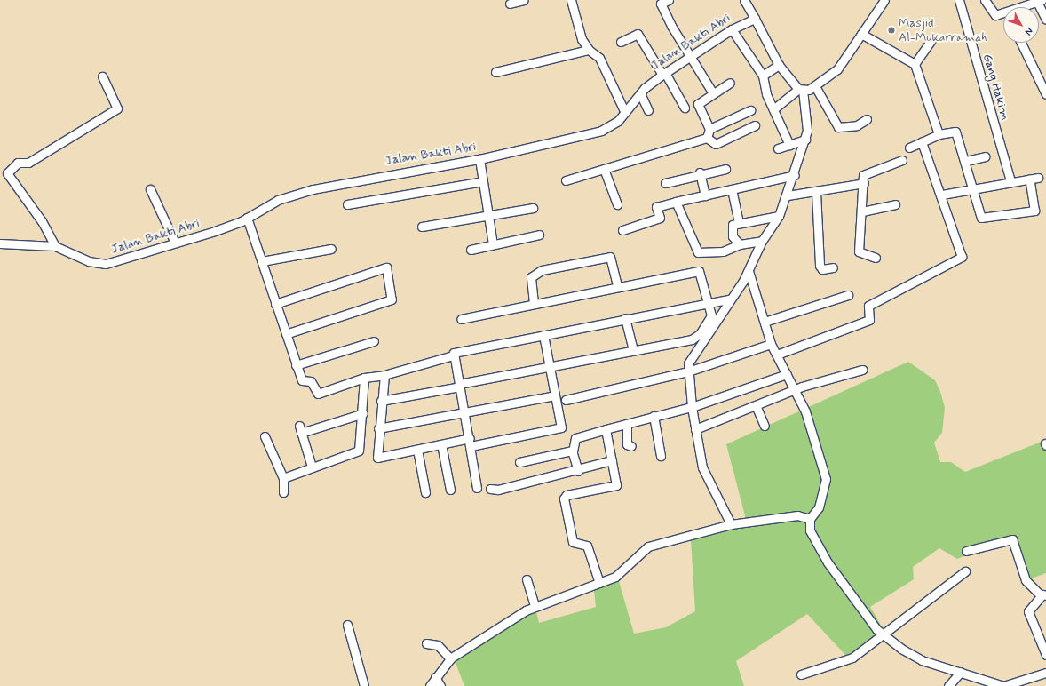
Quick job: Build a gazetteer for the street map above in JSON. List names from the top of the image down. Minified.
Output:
{"streets":{"street":["Jalan Bakti Abri","Gang Hakim"]},"places":["Masjid Al-Mukarramah"],"north":"bottom right"}
